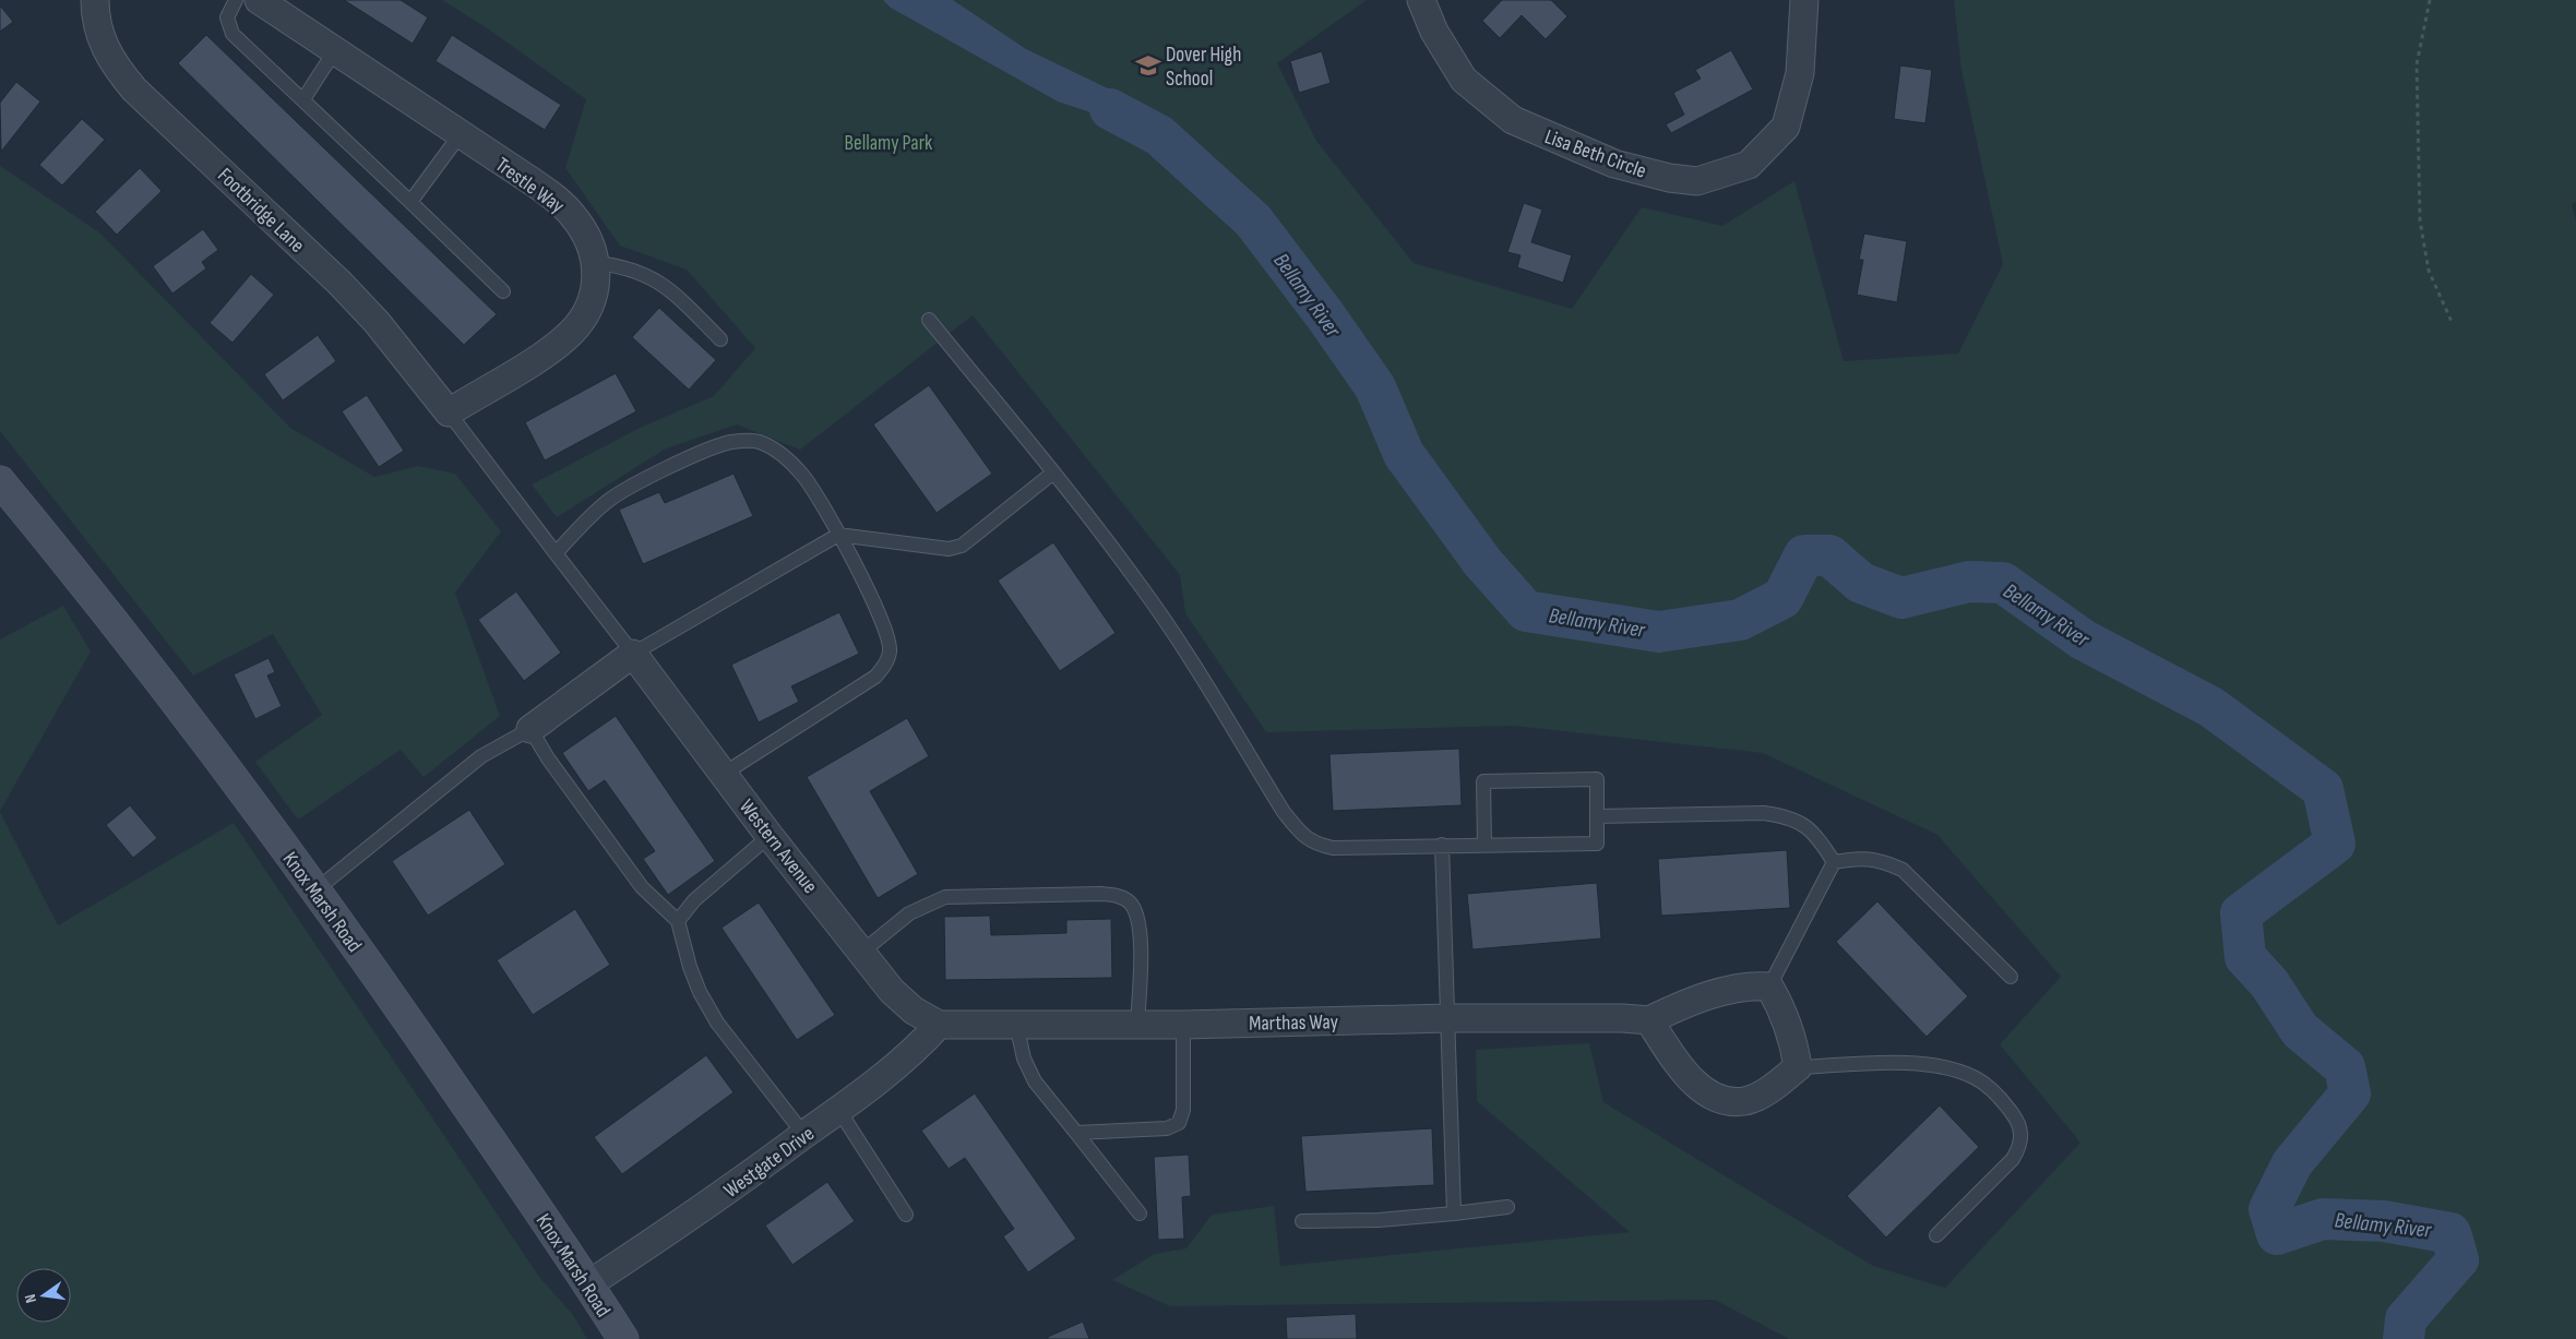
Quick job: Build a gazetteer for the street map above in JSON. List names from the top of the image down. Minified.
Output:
{"streets":{"main road":["Knox Marsh Road"],"street":["Lisa Beth Circle","Trestle Way","Footbridge Lane","Western Avenue","Marthas Way","Westgate Drive"]},"crossings":[["Trestle Way","Footbridge Lane"],["Western Avenue","Marthas Way"],["Western Avenue","Westgate Drive"],["Knox Marsh Road","Westgate Drive"],["Marthas Way","Westgate Drive"]],"water":["Bellamy River"],"parks":["Bellamy Park"],"places":{"school or university":["Dover High School"]},"north":"left"}
